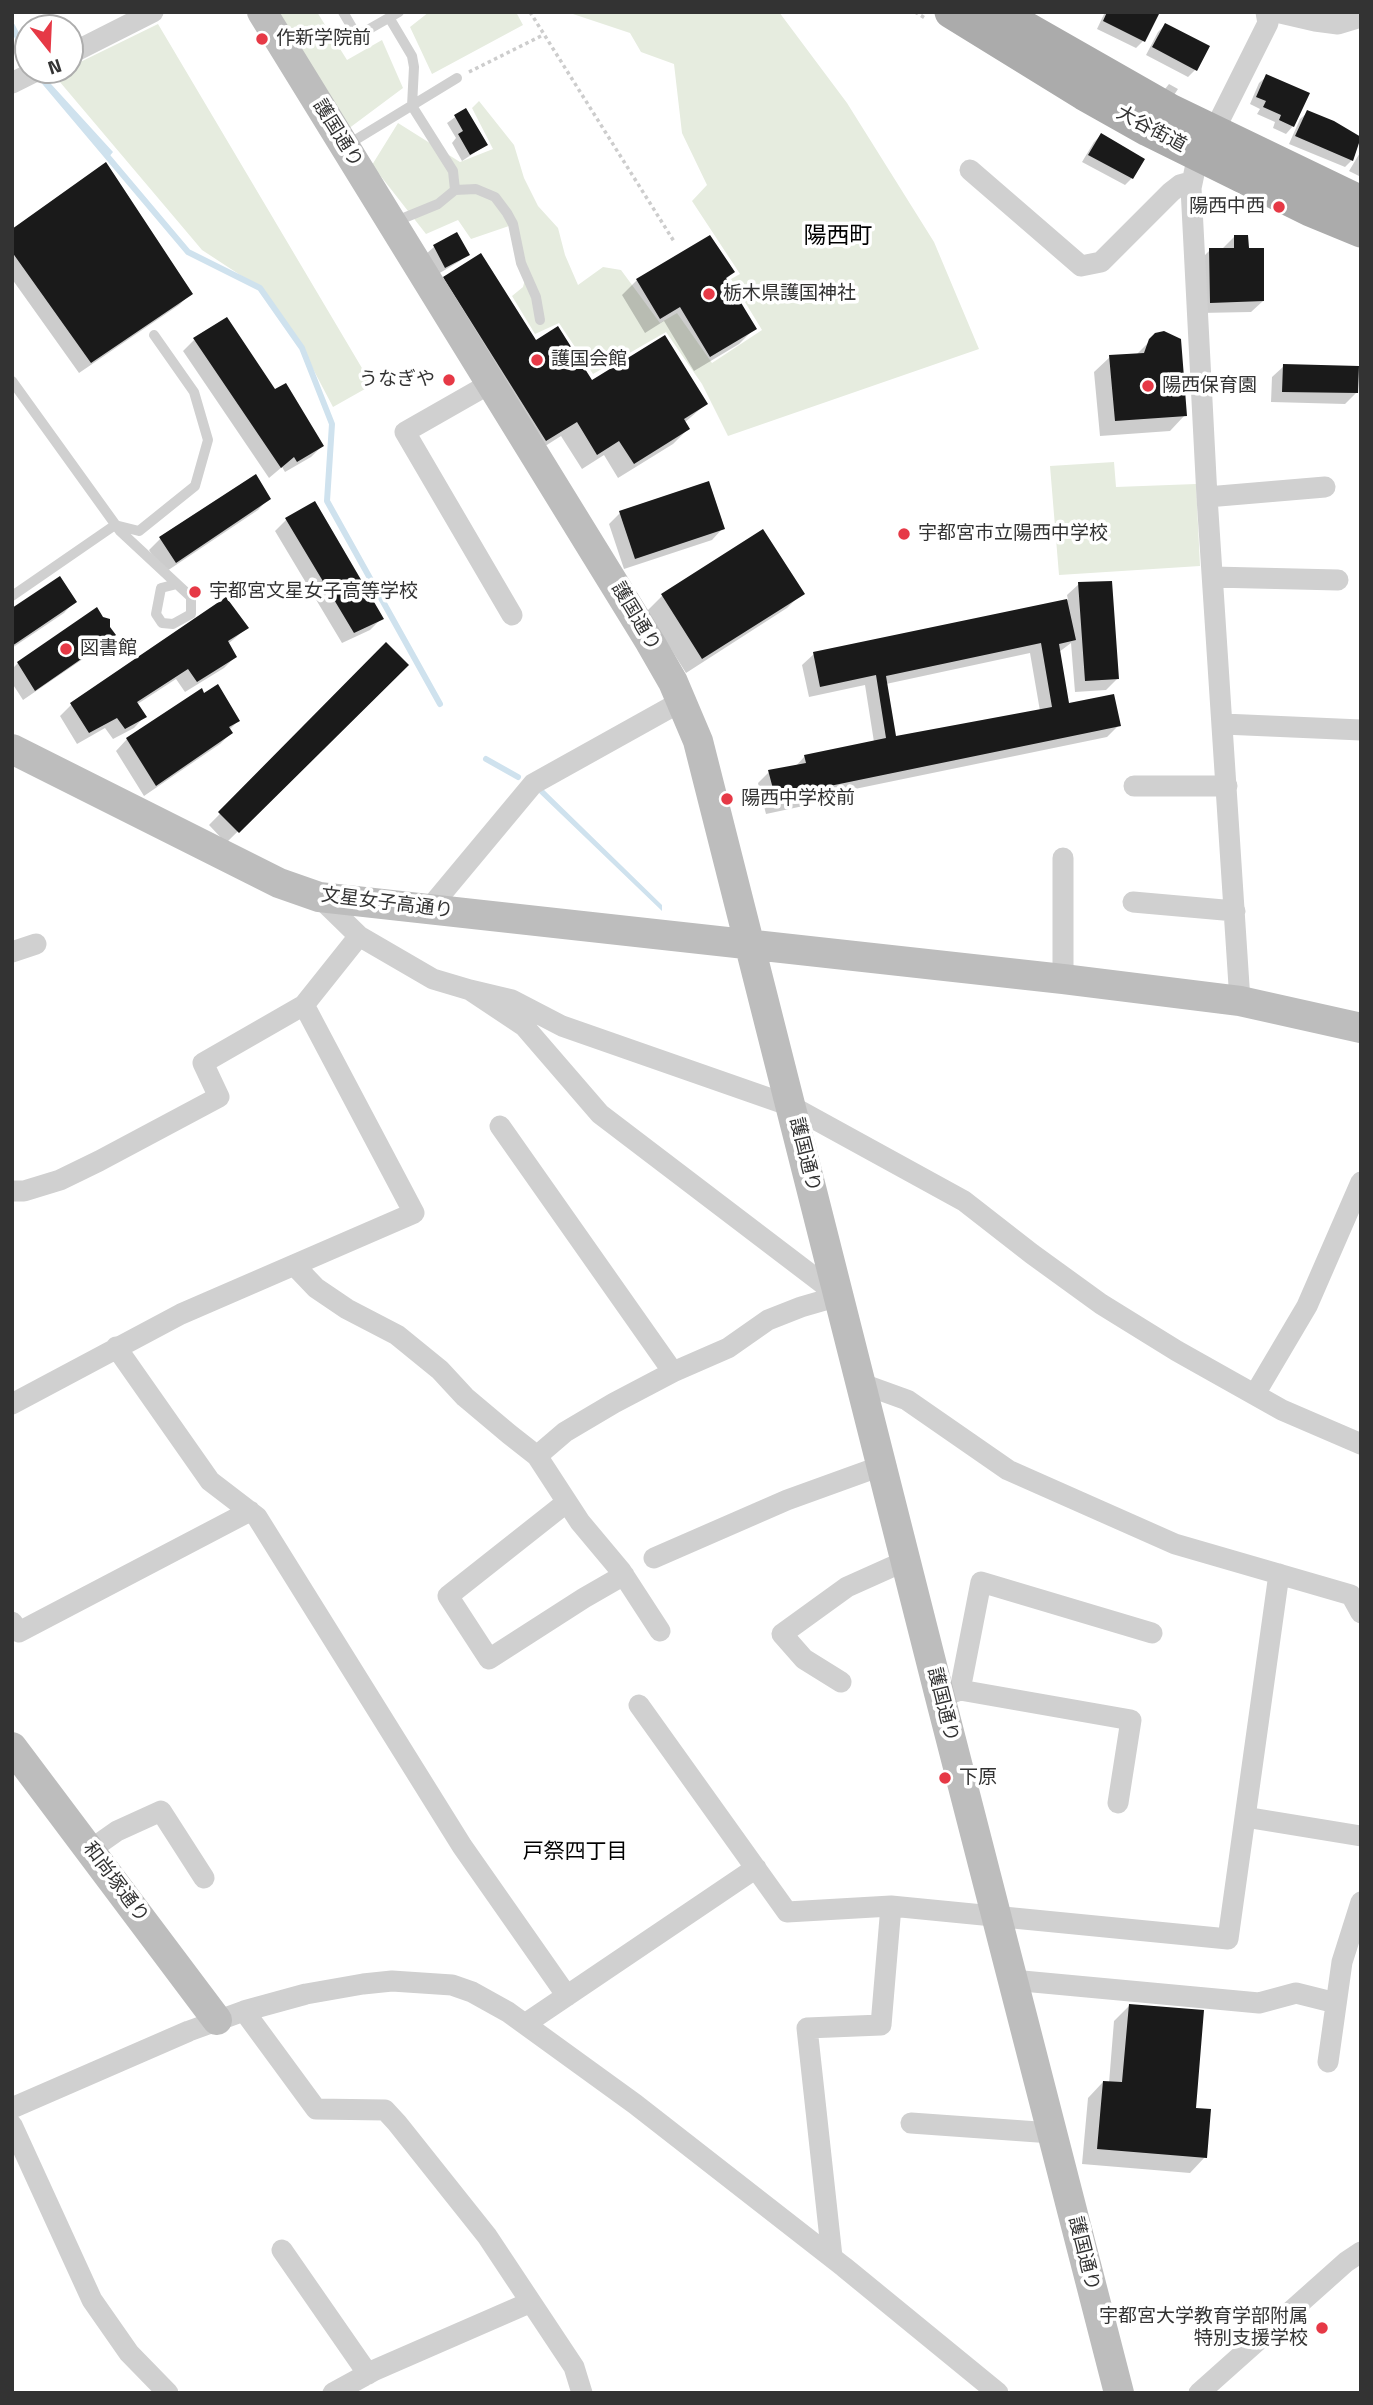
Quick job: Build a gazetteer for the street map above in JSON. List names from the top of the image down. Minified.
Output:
{"streets":{"main road":["大谷街道"],"street":["護国通り","文星女子高通り","和尚塚通り"]},"crossings":[["護国通り","文星女子高通り"]],"districts":["陽西町","戸祭四丁目"],"places":["作新学院前","陽西中西","栃木県護国神社","護国会館","うなぎや","陽西保育園","宇都宮市立陽西中学校","宇都宮文星女子高等学校","図書館","陽西中学校前","下原","宇都宮大学教育学部附属 特別支援学校"],"north":"bottom"}
